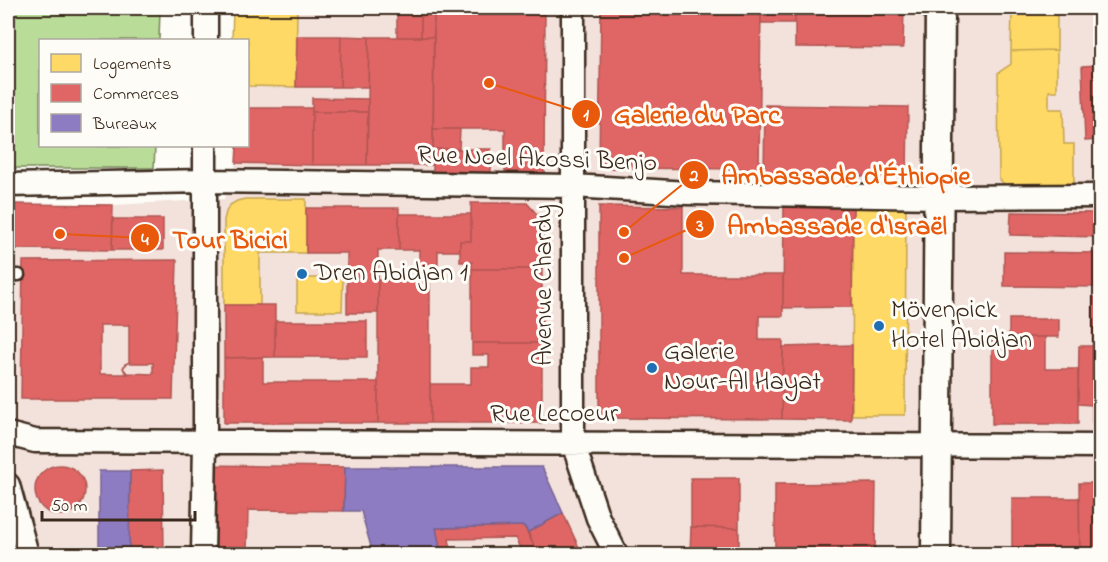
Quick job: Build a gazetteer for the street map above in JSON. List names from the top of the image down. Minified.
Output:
{"streets":{"street":["Rue Noel Akossi Benjo","Avenue Chardy","Rue Lecoeur"]},"crossings":[["Rue Noel Akossi Benjo","Avenue Chardy"],["Avenue Chardy","Rue Lecoeur"]],"places":["Galerie du Parc","Ambassade d'Éthiopie","Tour Bicici","Ambassade d'Israël","Dren Abidjan 1","Mövenpick Hotel Abidjan","Galerie Nour-Al Hayat"],"legend":["Logements","Commerces","Bureaux"],"scale_bar":"50 m"}
